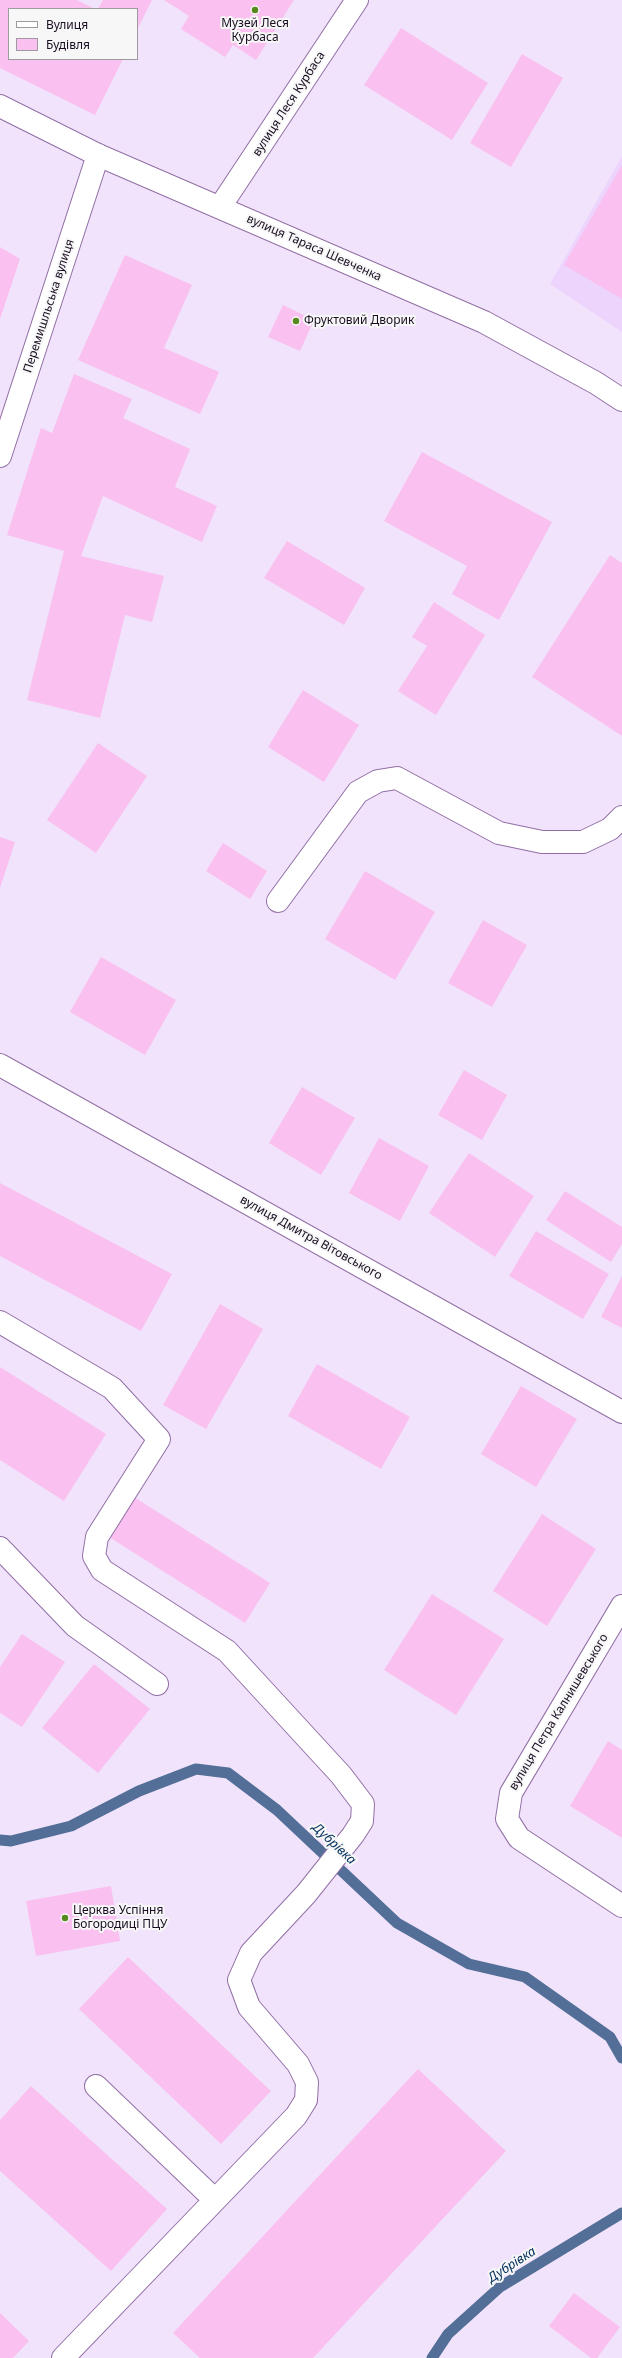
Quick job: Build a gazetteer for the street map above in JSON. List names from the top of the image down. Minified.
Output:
{"streets":{"street":["вулиця Леся Курбаса","вулиця Тараса Шевченка","Перемишльська вулиця","вулиця Дмитра Вітовського","вулиця Петра Калнишевського"]},"crossings":[["вулиця Леся Курбаса","вулиця Тараса Шевченка"],["вулиця Тараса Шевченка","Перемишльська вулиця"]],"water":["Дубрівка"],"places":["Музей Леся Курбаса","Фруктовий Дворик","Церква Успіння Богородиці ПЦУ"],"legend":["Вулиця","Будівля"]}
